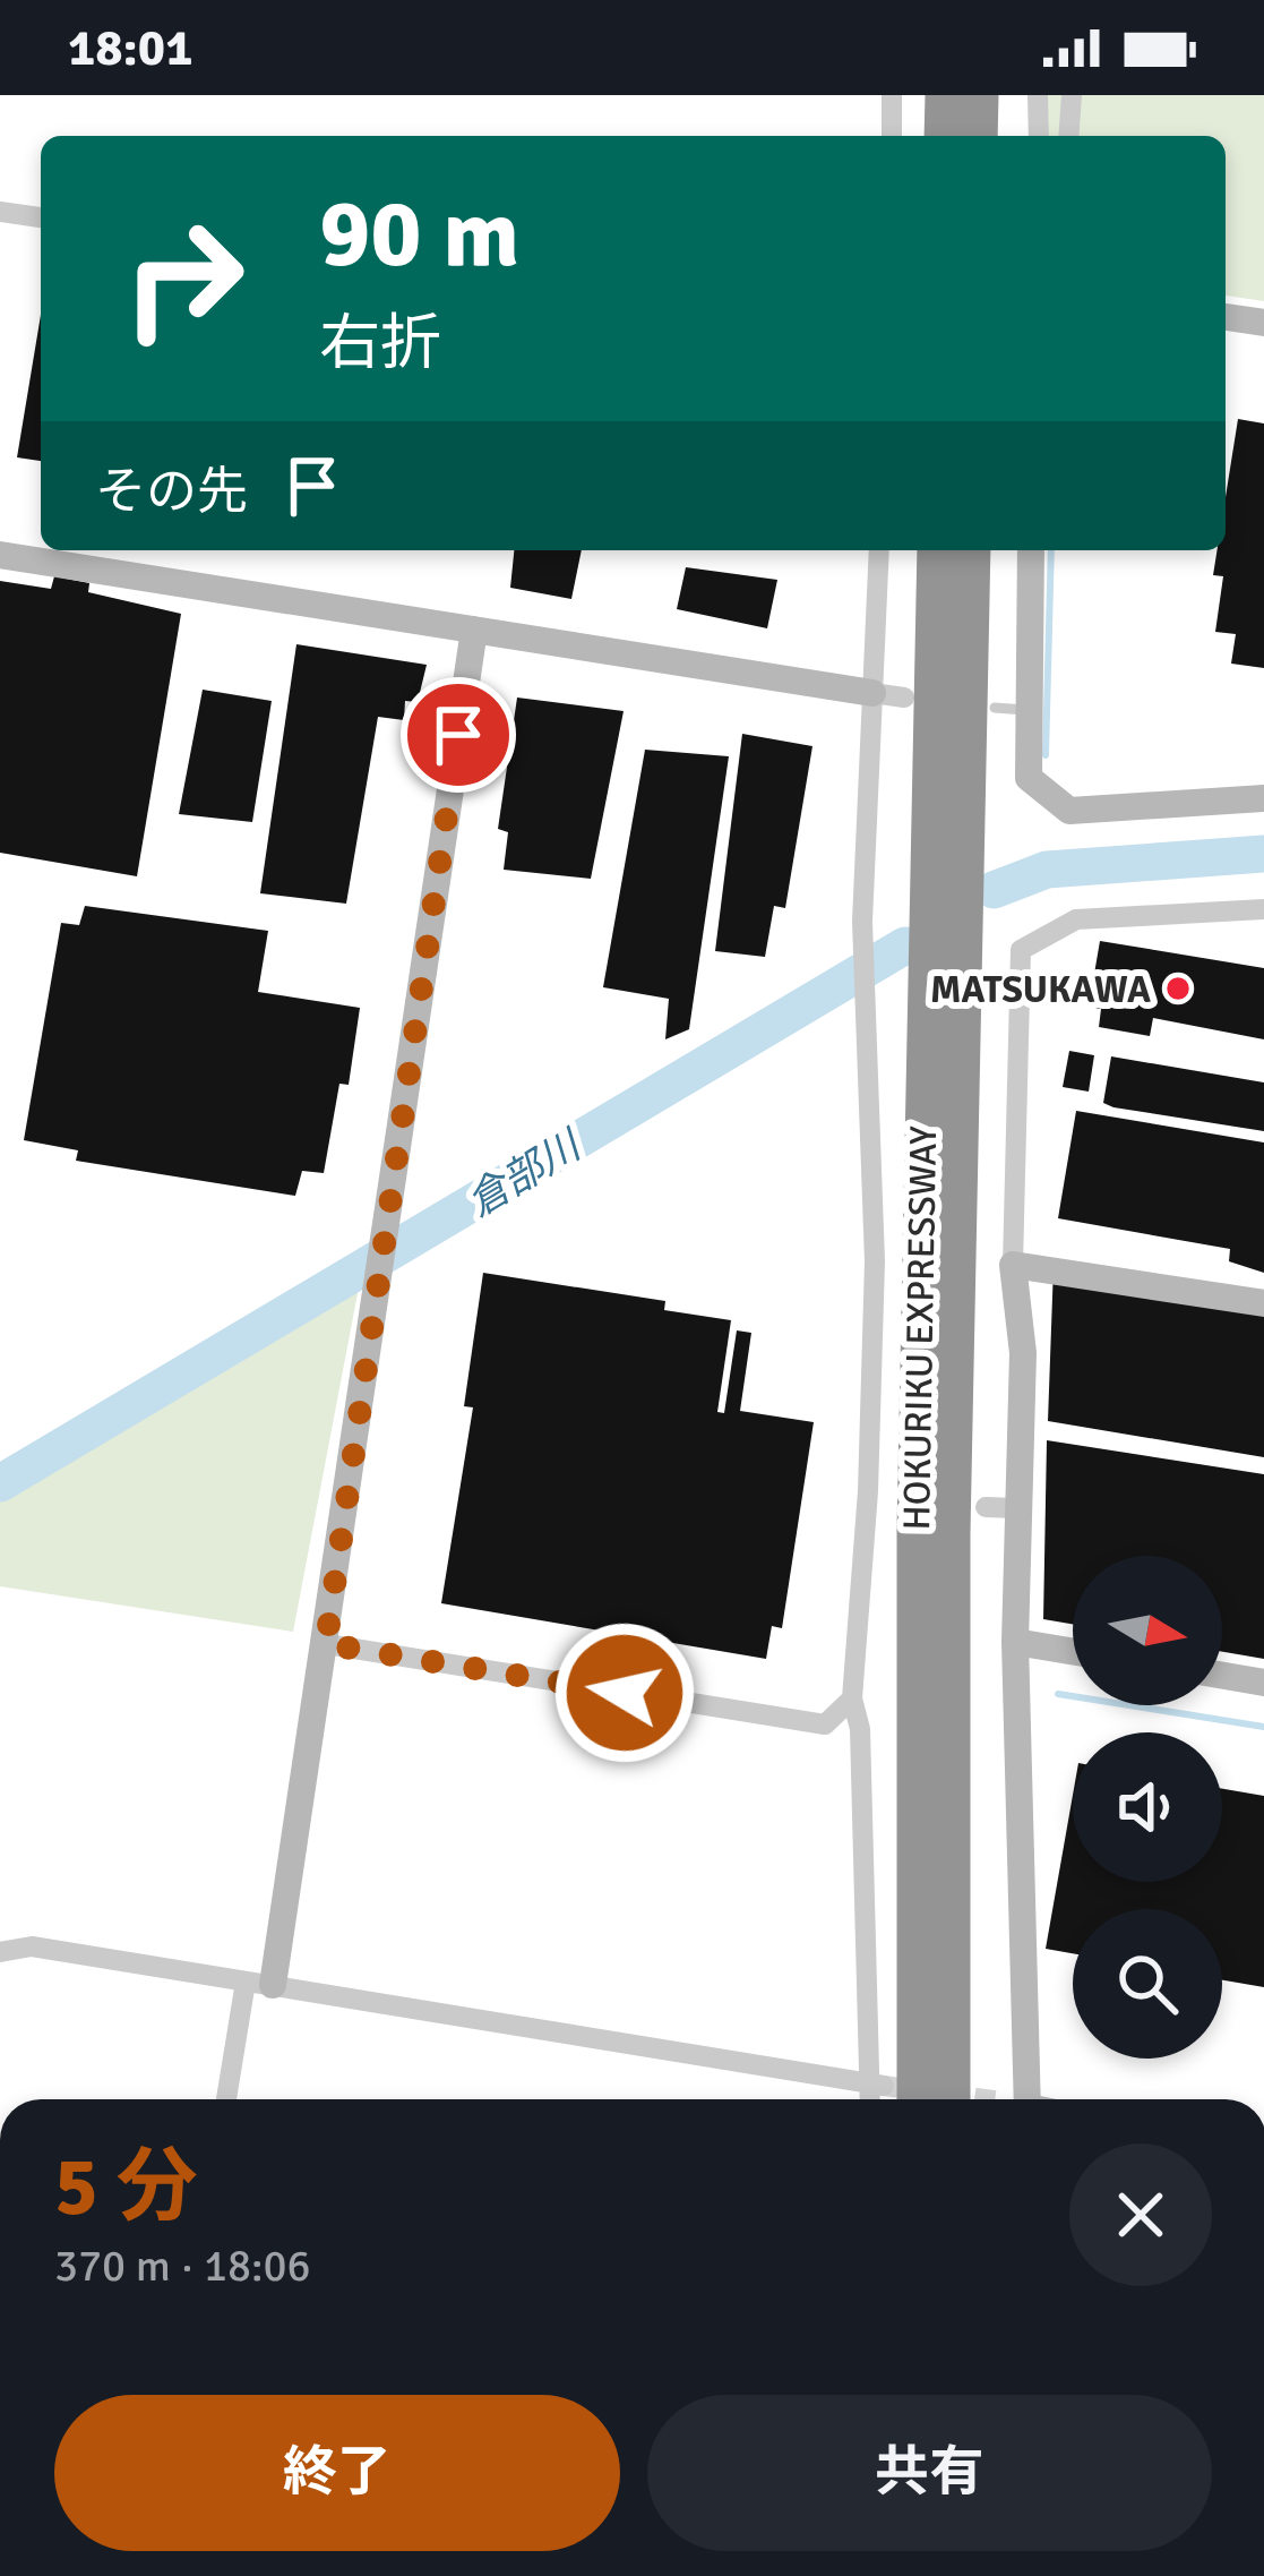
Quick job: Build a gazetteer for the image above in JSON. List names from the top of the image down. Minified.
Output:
{"streets":{"highway":["HOKURIKU EXPRESSWAY"]},"water":["倉部川"],"places":["MATSUKAWA"],"north":"right","page":{"status":"18:01","turn":["90 m","右折"],"then":"その先","heading":["5 分","370 m · 18:06"],"buttons":["終了","共有"]}}
